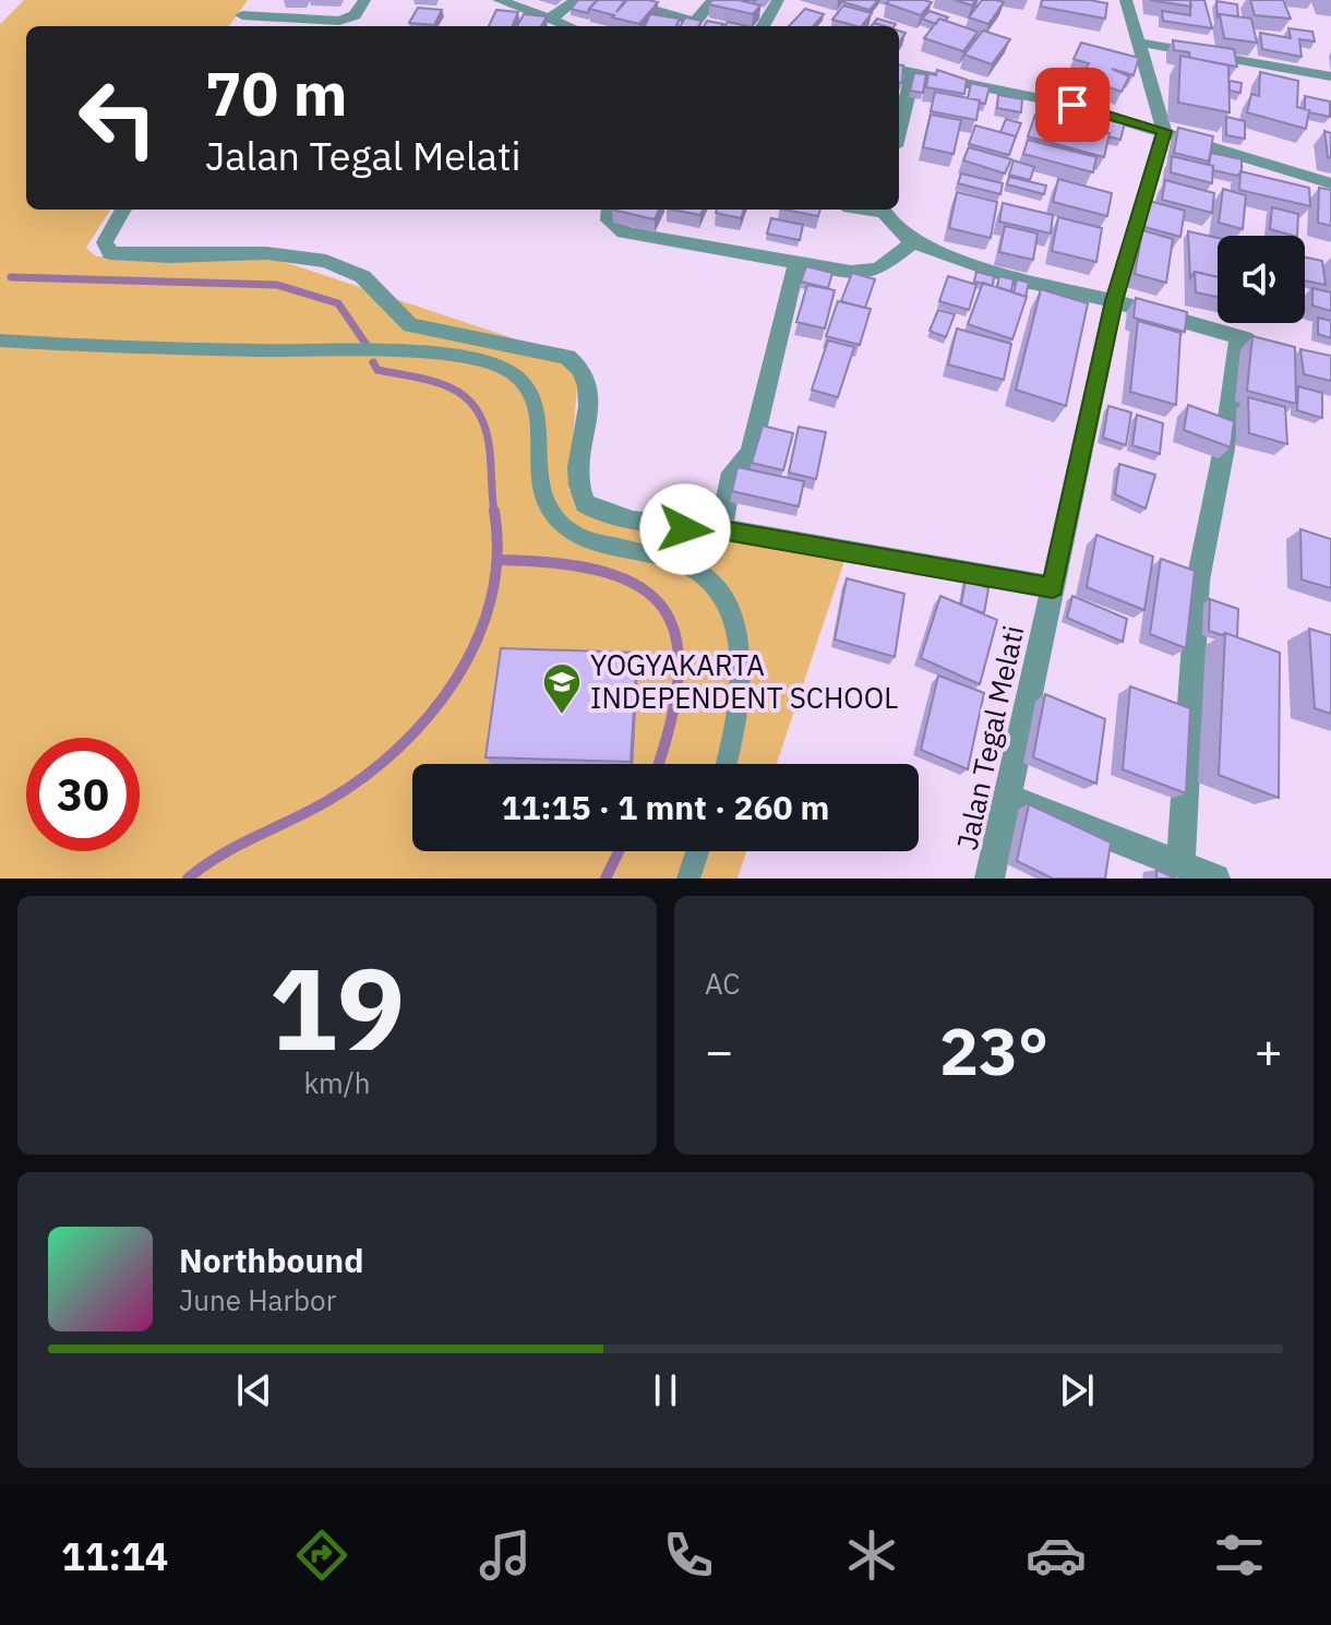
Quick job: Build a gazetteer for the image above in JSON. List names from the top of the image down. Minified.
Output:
{"streets":{"street":["Jalan Tegal Melati"]},"places":{"school or university":["YOGYAKARTA INDEPENDENT SCHOOL"]},"page":{"turn":["70 m","Jalan Tegal Melati"],"limit":"30","trip":"11:15 · 1 mnt · 260 m","tile":[["19","km/h"],"AC"],"heat":["−","23°","+"],"song":["Northbound","June Harbor"],"tabs":"11:14"}}
